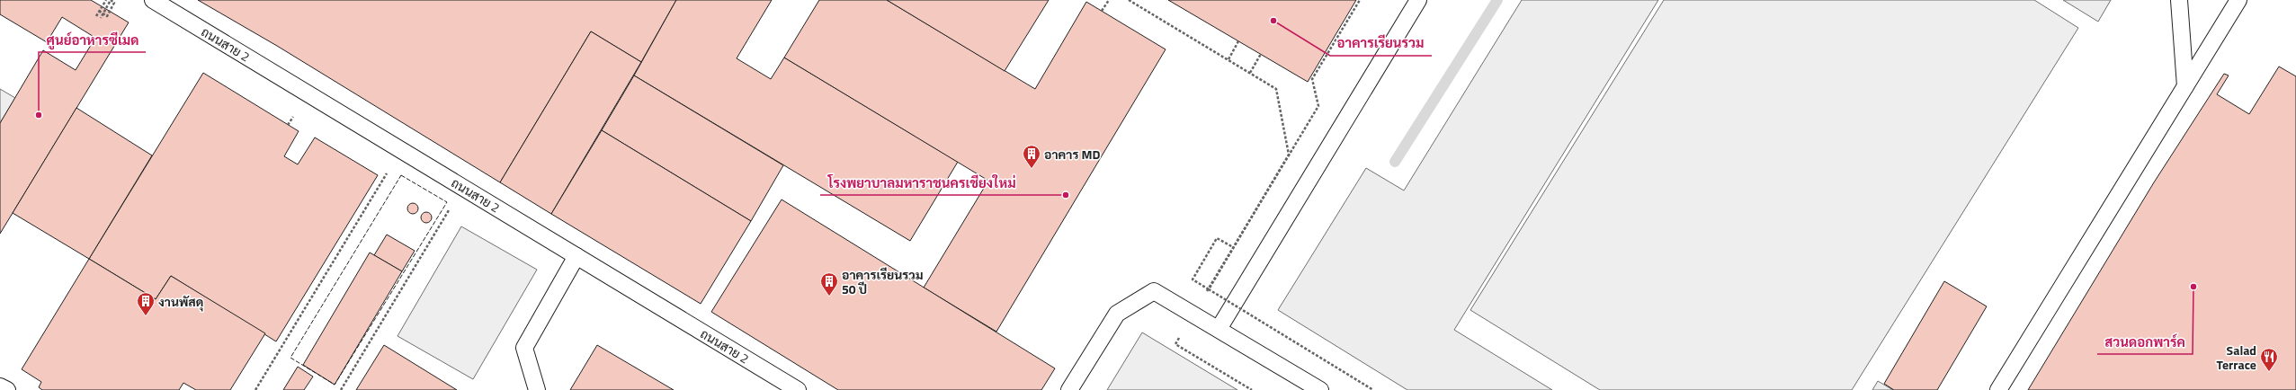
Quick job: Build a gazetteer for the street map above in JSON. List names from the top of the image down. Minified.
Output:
{"streets":{"lane":["ถนนสาย 2"]},"places":{"other":["อาคารเรียนรวม","ศูนย์อาหารซีเมด","โรงพยาบาลมหาราชนครเชียงใหม่","สวนดอกพาร์ค"],"building":["อาคาร MD","อาคารเรียนรวม 50 ปี","งานพัสดุ"],"restaurant":["Salad Terrace"]}}
